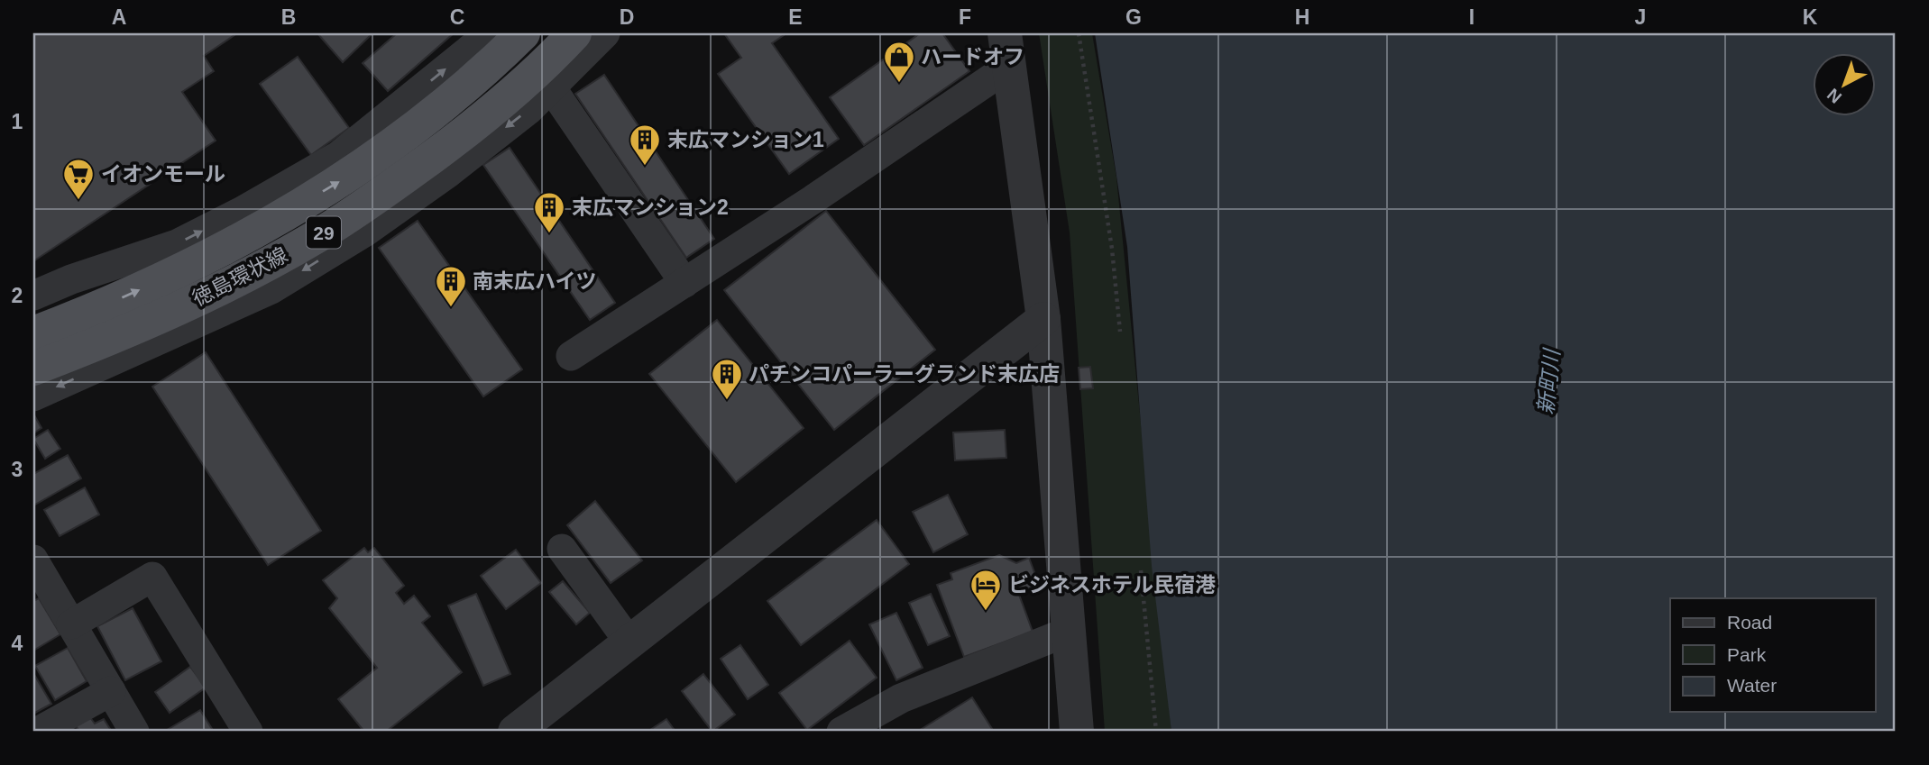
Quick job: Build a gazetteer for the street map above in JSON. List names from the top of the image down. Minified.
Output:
{"streets":{"main road":["29","徳島環状線"]},"water":["新町川"],"places":{"shop":["ハードオフ"],"building":["末広マンション1","末広マンション2","南末広ハイツ","パチンコパーラーグランド末広店"],"supermarket":["イオンモール"],"hotel":["ビジネスホテル民宿港"]},"legend":["Road","Park","Water"],"north":"bottom left","grid":{"columns":["A","B","C","D","E","F","G","H","I","J","K"],"rows":["1","2","3","4"]}}
